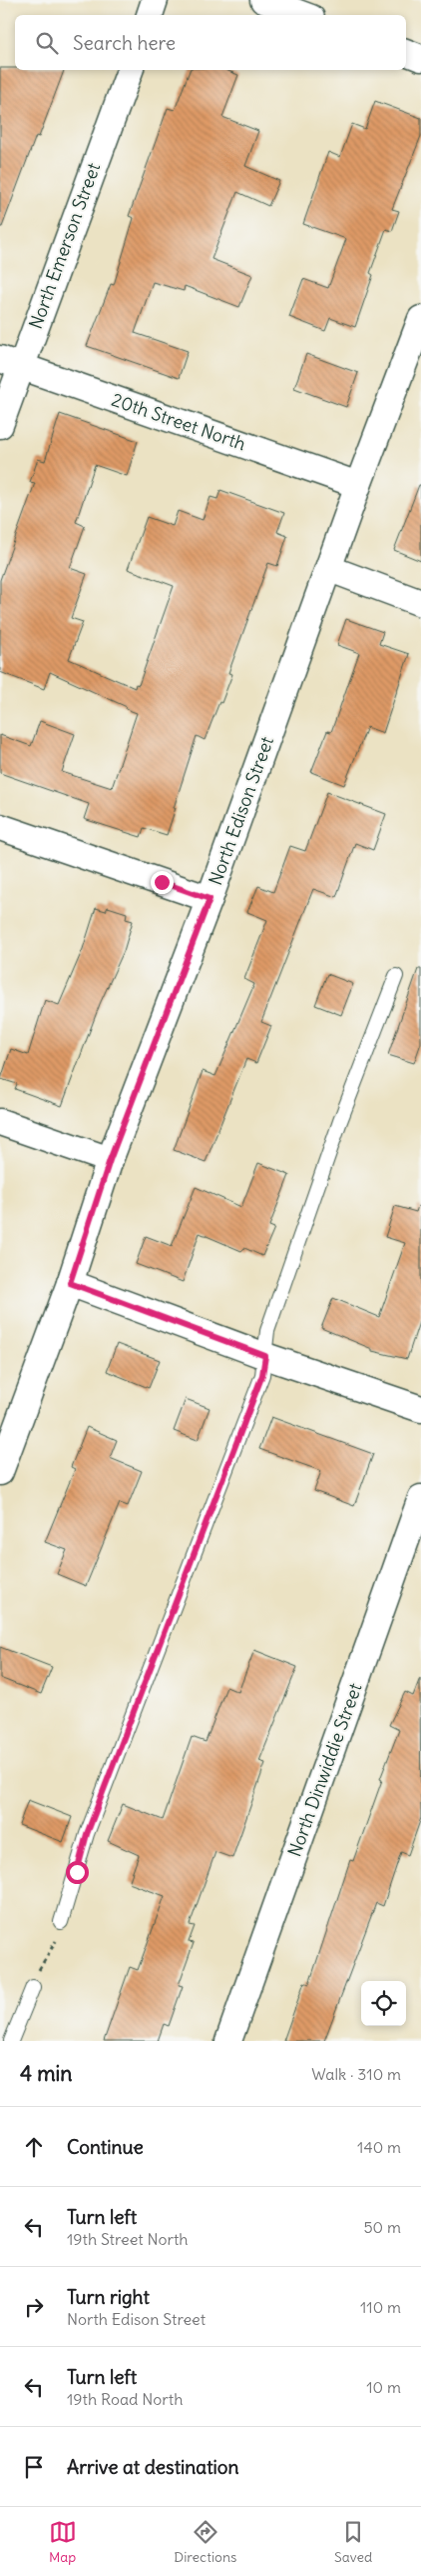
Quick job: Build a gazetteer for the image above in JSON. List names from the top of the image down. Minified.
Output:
{"streets":{"street":["North Emerson Street","20th Street North","North Edison Street","North Dinwiddie Street"]},"crossings":[["North Emerson Street","20th Street North"],["20th Street North","North Edison Street"]],"page":{"search":"Search here","heading":["4 min","Walk · 310 m"],"list":[["Continue","140 m"],["Turn left","19th Street North","50 m"],["Turn right","North Edison Street","110 m"],["Turn left","19th Road North","10 m"],"Arrive at destination"],"nav":["Map","Directions","Saved"]}}
